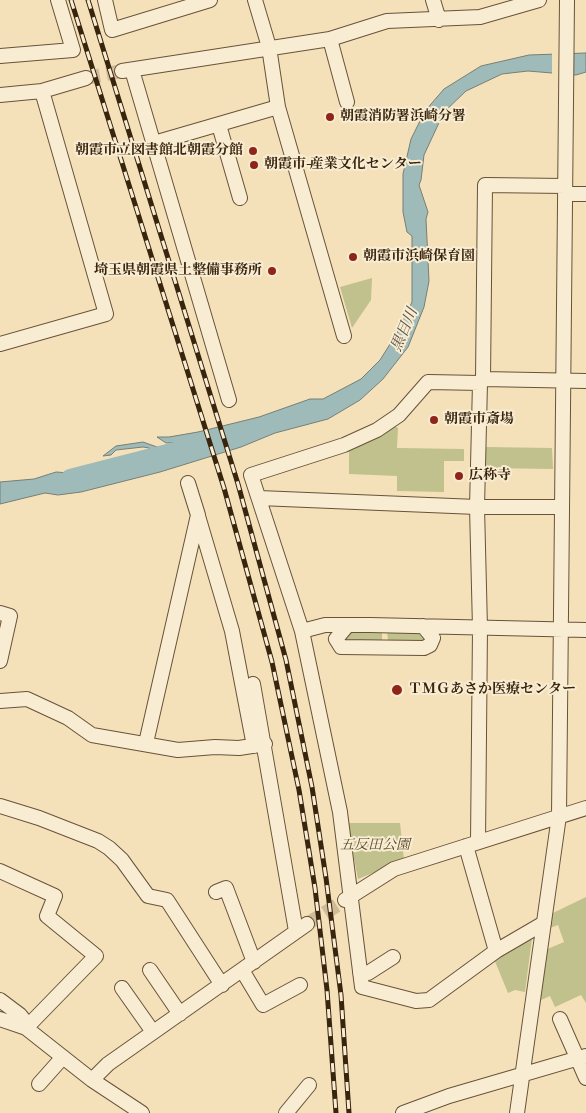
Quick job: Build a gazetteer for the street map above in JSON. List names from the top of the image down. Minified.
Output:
{"water":["黒目川"],"parks":["五反田公園"],"places":["朝霞消防署浜崎分署","朝霞市立図書館北朝霞分館","朝霞市-産業文化センター","朝霞市浜崎保育園","埼玉県朝霞県土整備事務所","朝霞市斎場","広称寺","ＴＭＧあさか医療センター"]}
